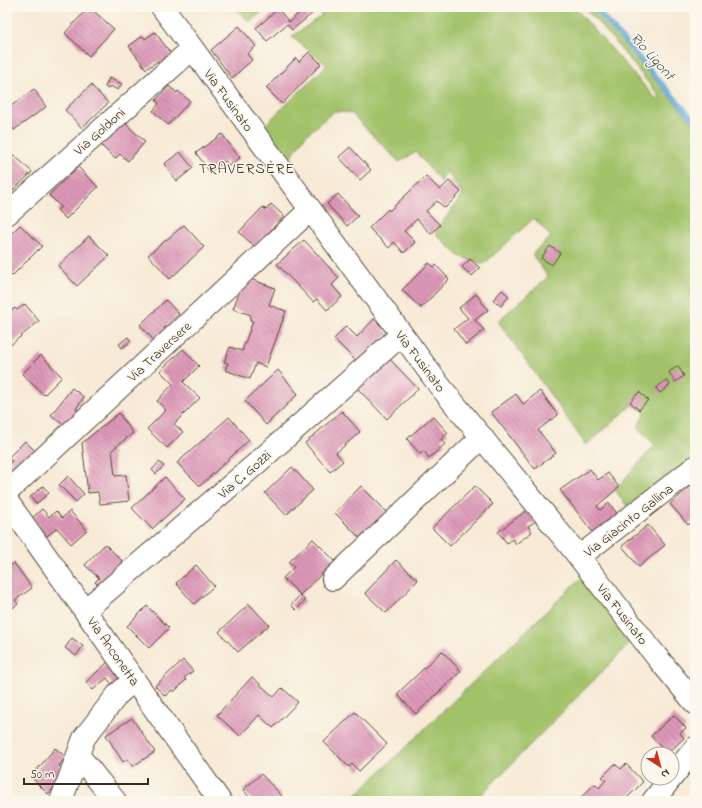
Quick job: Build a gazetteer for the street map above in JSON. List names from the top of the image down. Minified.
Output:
{"streets":{"street":["Via Fusinato","Via Goldoni","Via Traversere","Via C. Gozzi","Via Giacinto Gallina","Via Anconetta"]},"crossings":[["Via Fusinato","Via Goldoni"],["Via Fusinato","Via Traversere"],["Via Fusinato","Via C. Gozzi"],["Via Fusinato","Via Giacinto Gallina"],["Via C. Gozzi","Via Anconetta"]],"districts":["TRAVERSÈRE"],"water":["Rio Ligont"],"scale_bar":"50 m","north":"bottom right"}
